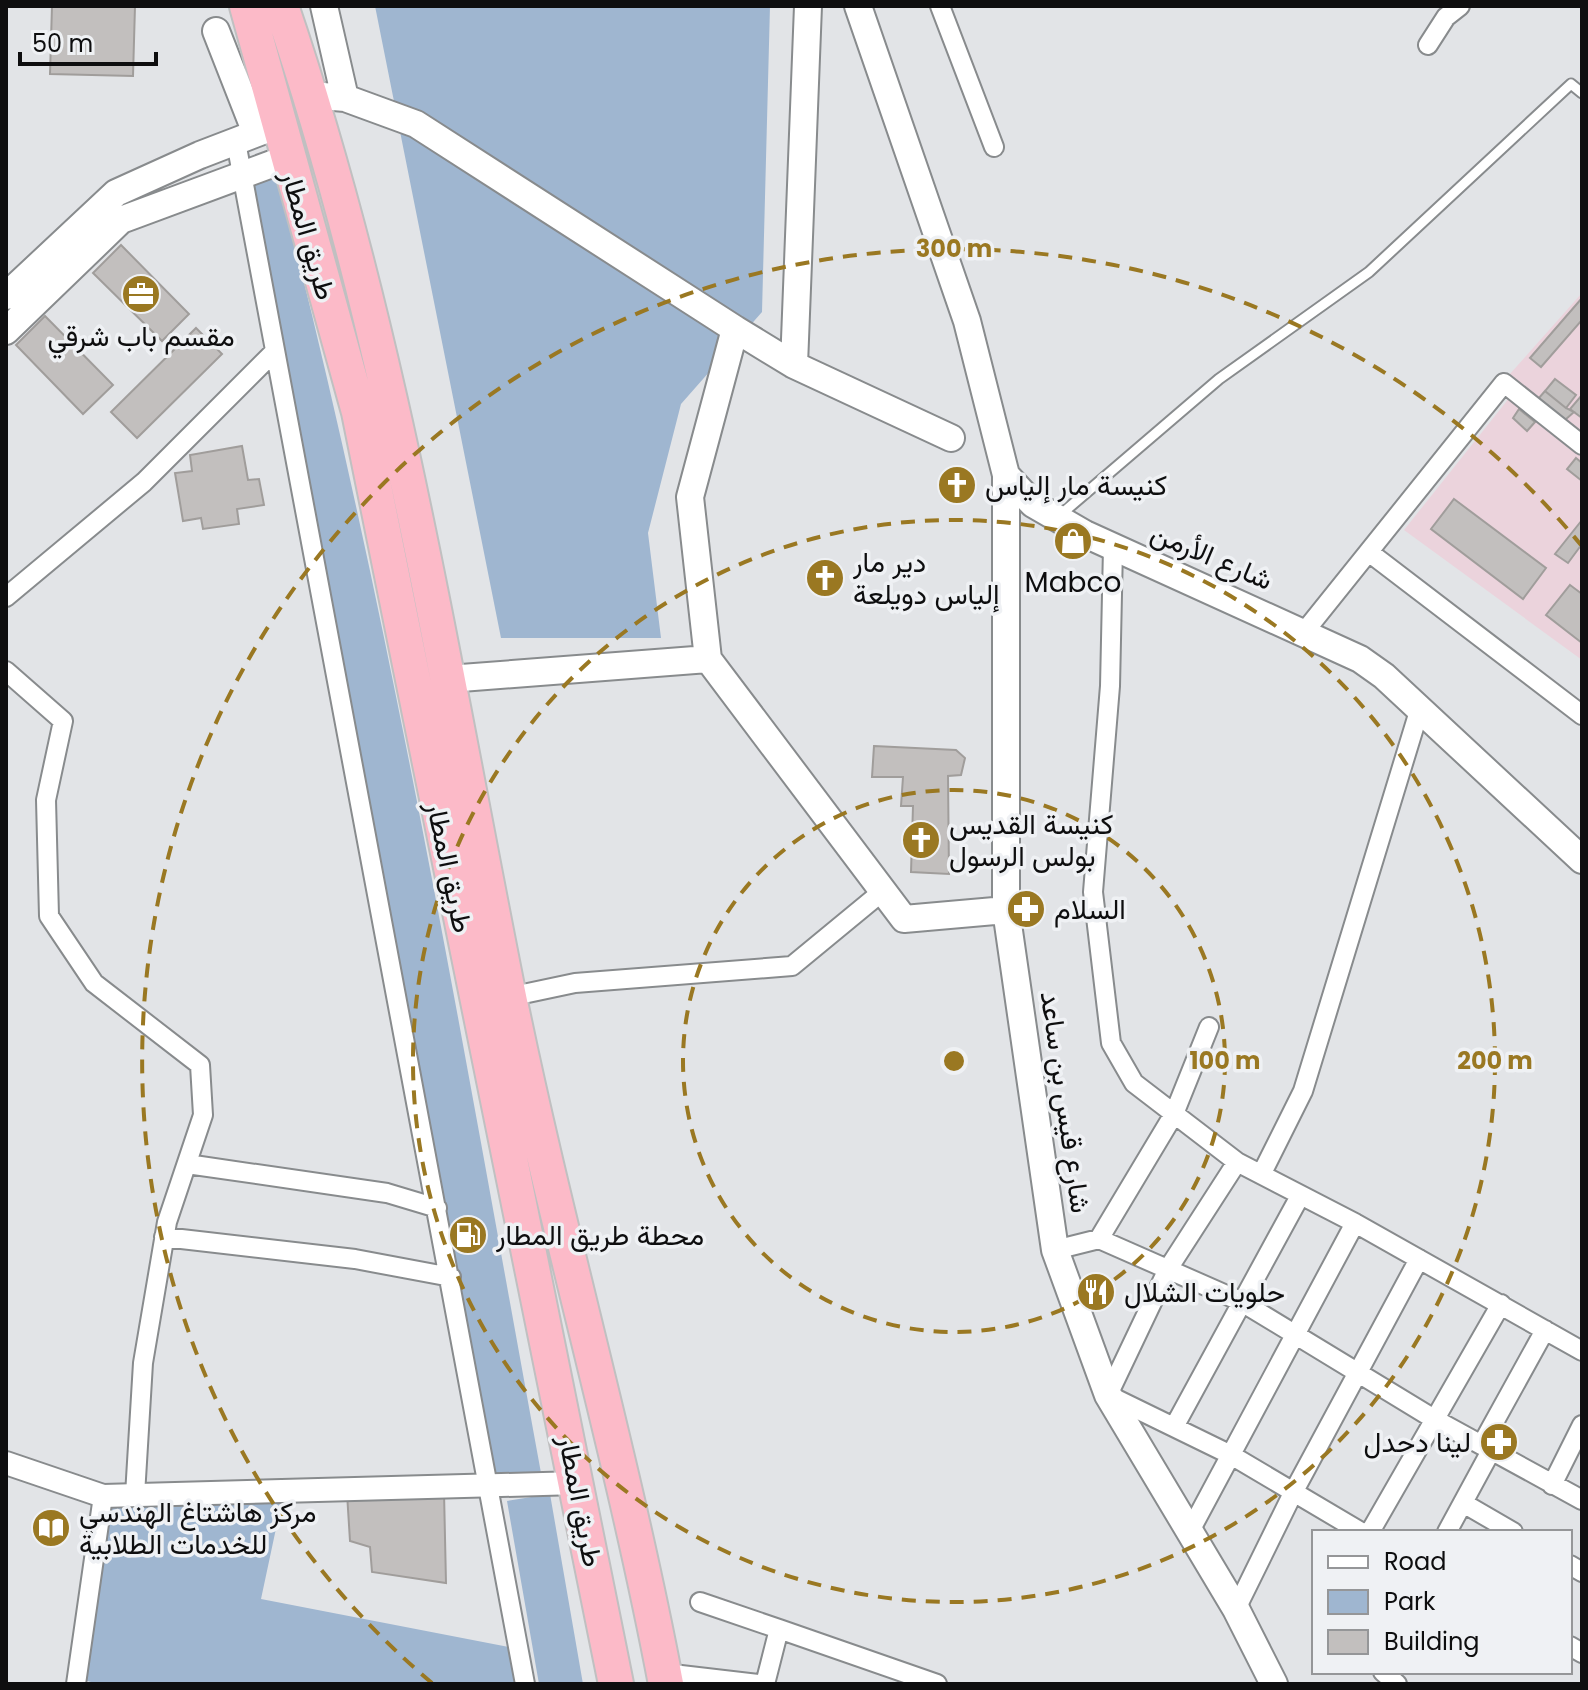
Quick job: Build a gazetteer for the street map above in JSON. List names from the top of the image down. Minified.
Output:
{"streets":{"highway":["طريق المطار"],"main road":["شارع الأرمن","شارع قيس بن ساعد"]},"crossings":[["شارع الأرمن","شارع قيس بن ساعد"]],"places":{"office":["مقسم باب شرقي"],"church":["كنيسة مار إلياس","دير مار إلياس دويلعة","كنيسة القديس بولس الرسول"],"shop":["Mabco"],"pharmacy":["السلام","لينا دحدل"],"fuel station":["محطة طريق المطار"],"restaurant":["حلويات الشلال"],"library":["مركز هاشتاغ الهندسي للخدمات الطلابية"]},"legend":["Road","Park","Building"],"scale_bar":"50 m","rings":["300 m","100 m","200 m"]}
